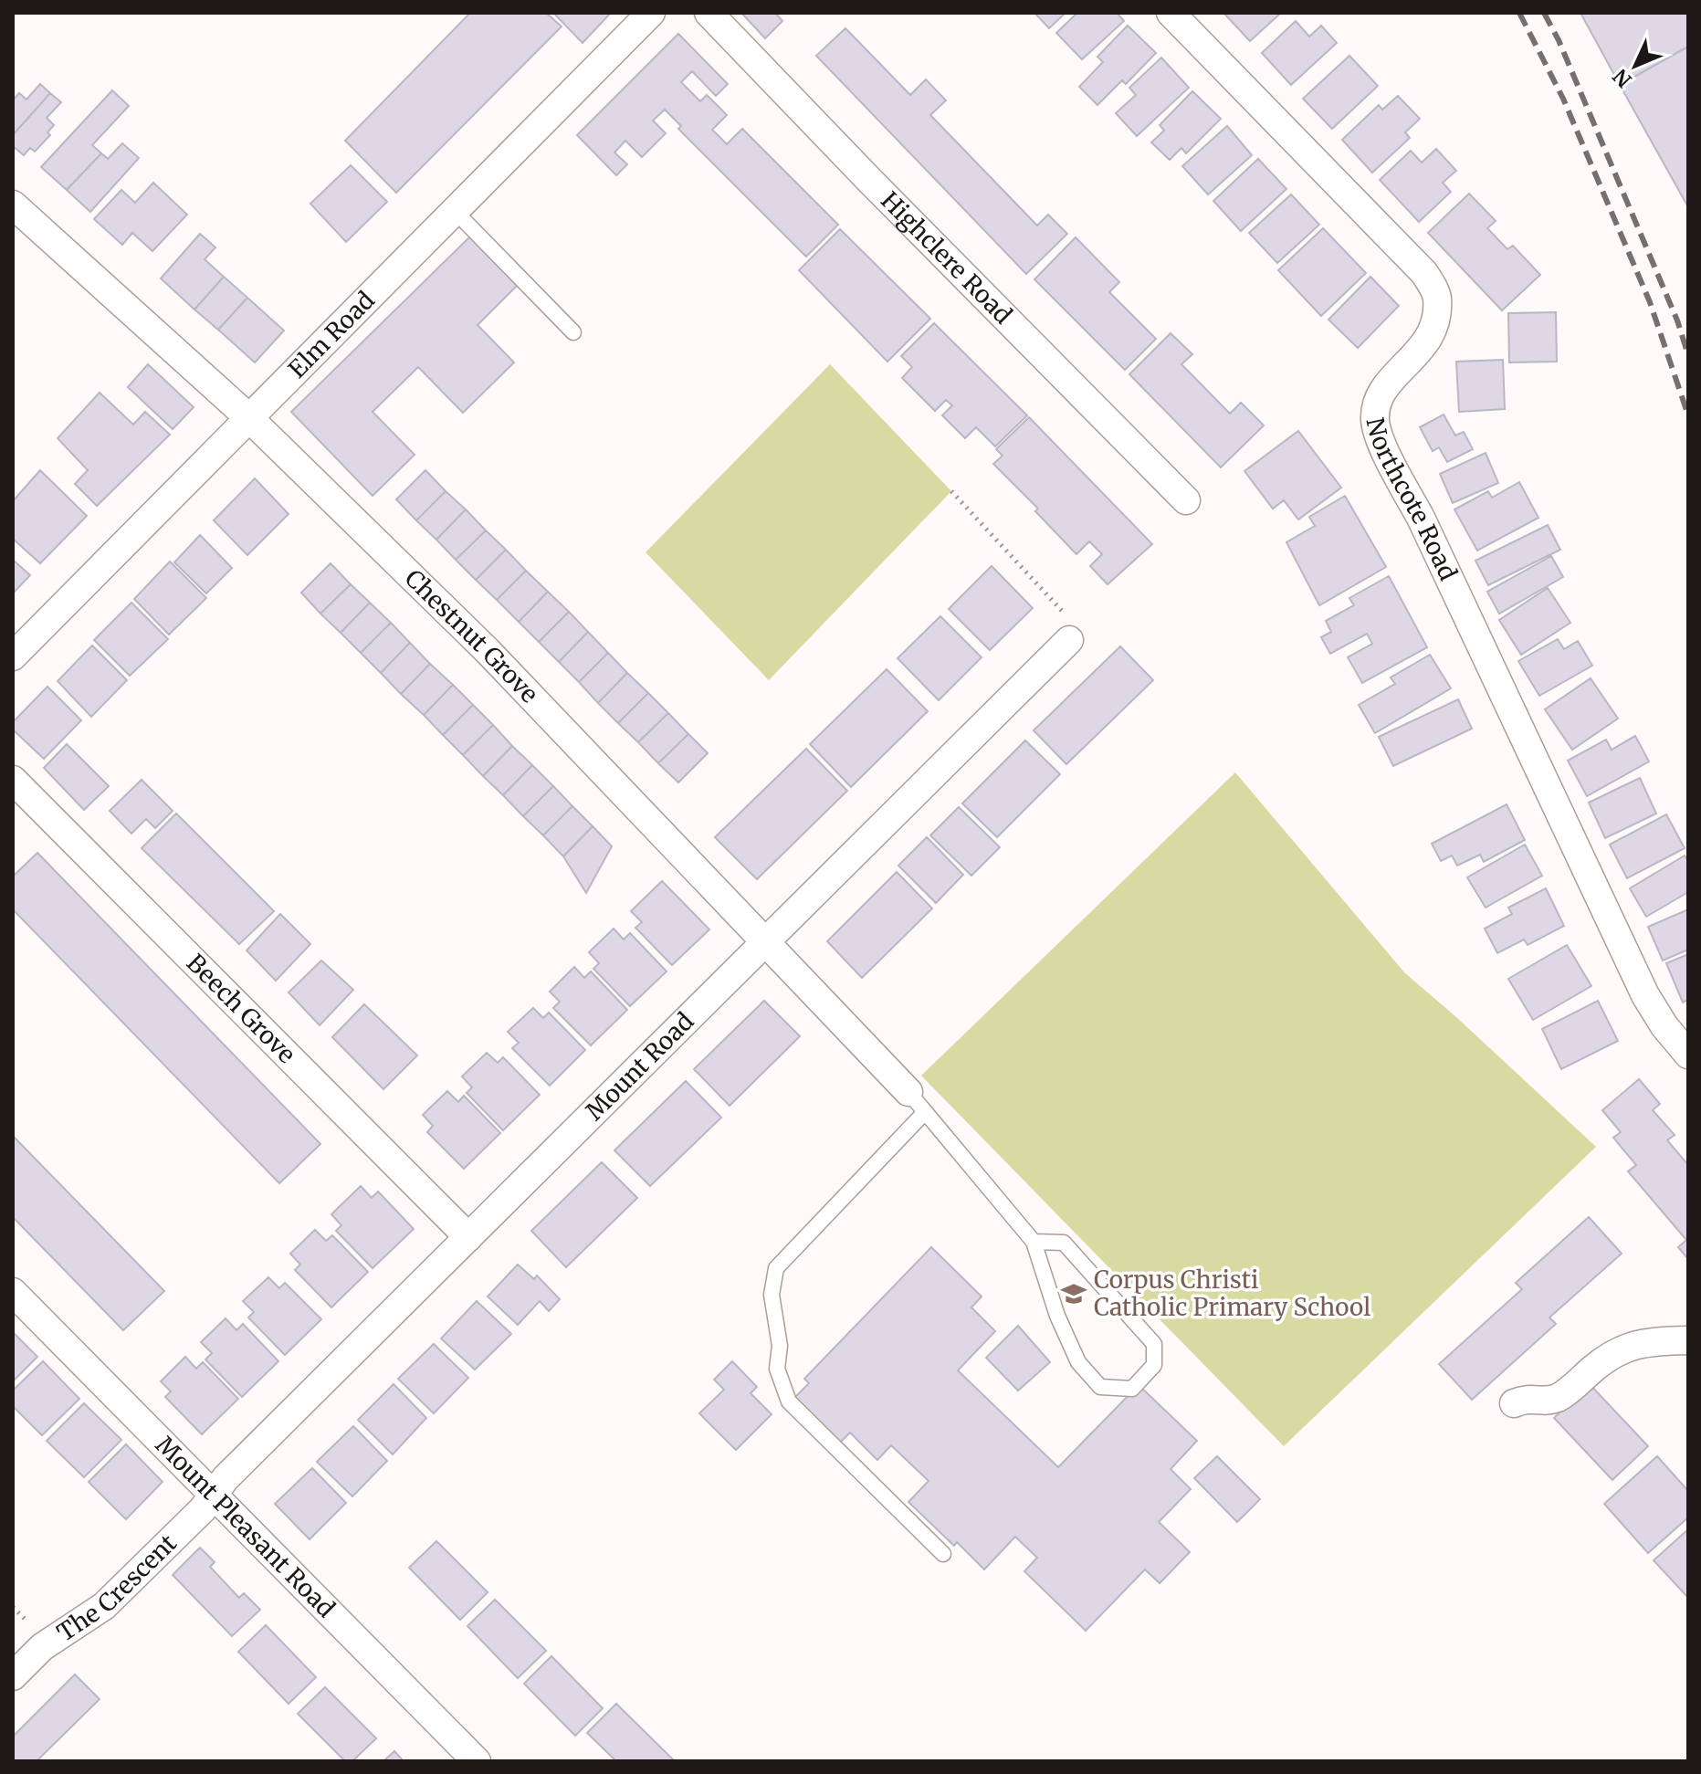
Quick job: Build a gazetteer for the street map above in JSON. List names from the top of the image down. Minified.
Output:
{"streets":{"street":["Highclere Road","Elm Road","Northcote Road","Chestnut Grove","Beech Grove","Mount Road","Mount Pleasant Road","The Crescent"]},"crossings":[["Elm Road","Chestnut Grove"],["Chestnut Grove","Mount Road"],["Beech Grove","Mount Road"],["Mount Road","Mount Pleasant Road"],["Mount Road","The Crescent"],["Mount Pleasant Road","The Crescent"]],"places":{"school or university":["Corpus Christi Catholic Primary School"]},"north":"bottom left"}
